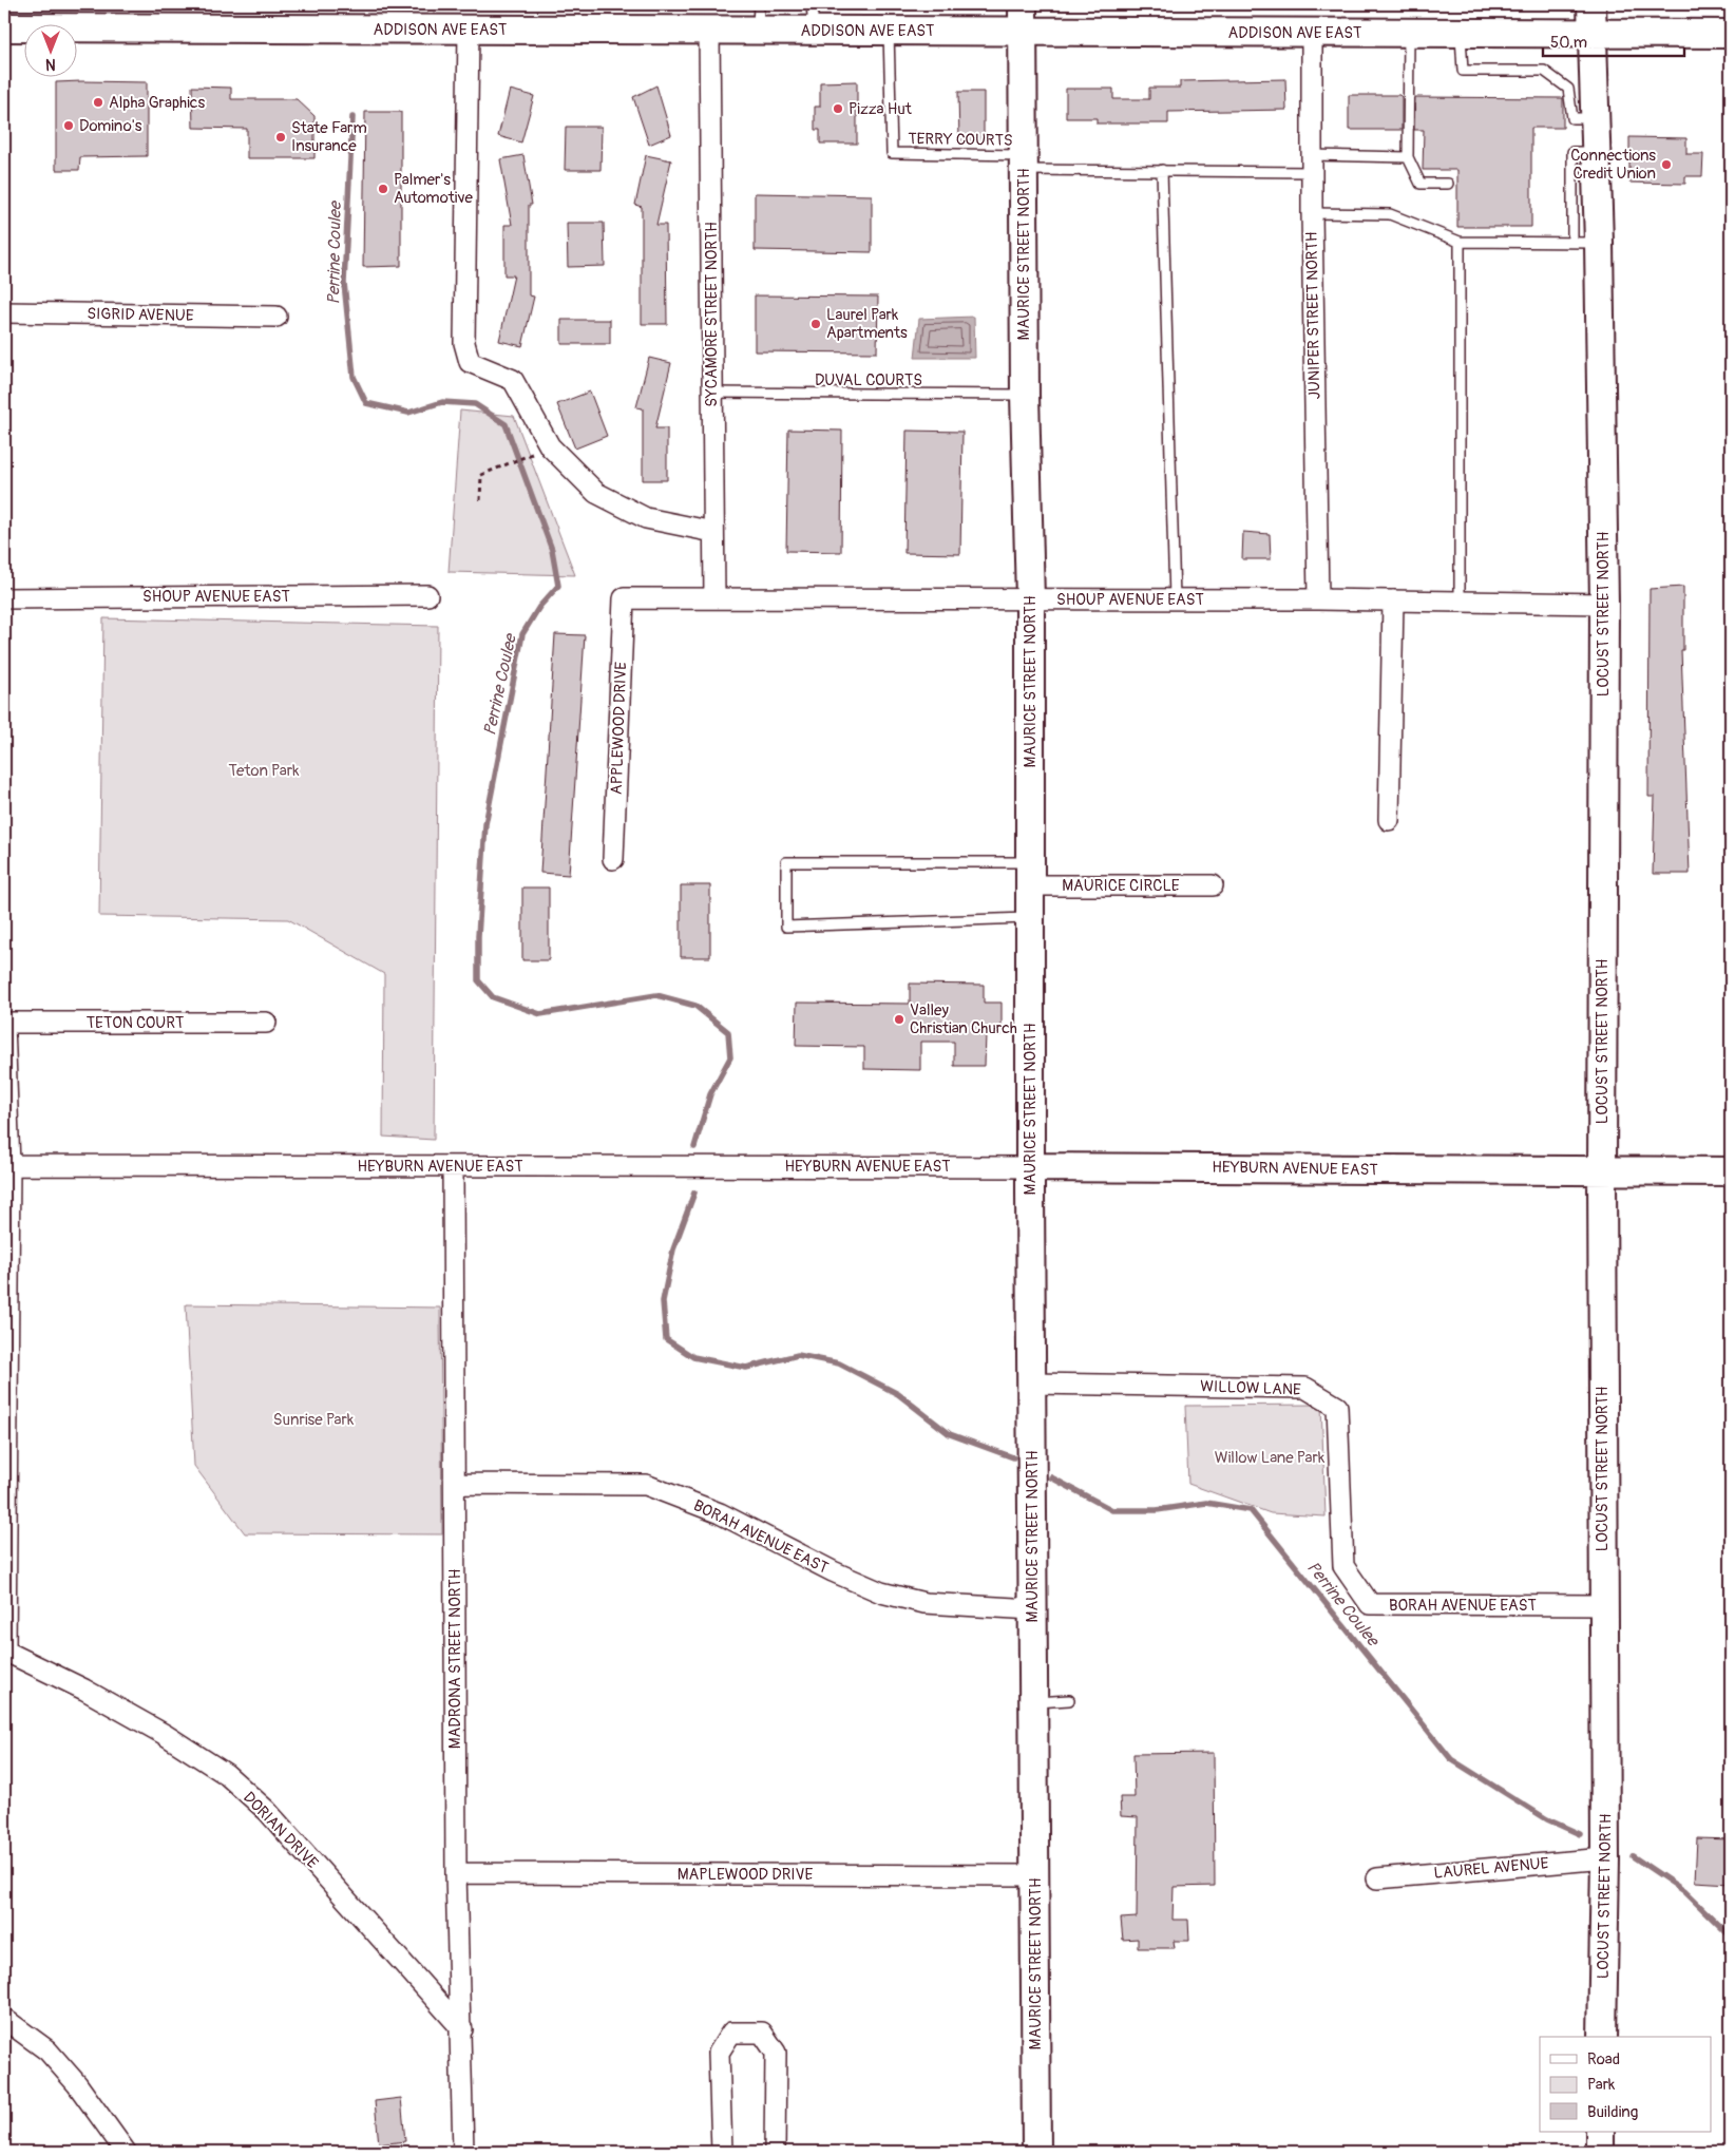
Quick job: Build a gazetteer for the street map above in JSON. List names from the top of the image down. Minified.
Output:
{"streets":{"street":["ADDISON AVE EAST","MAURICE STREET NORTH","SIGRID AVENUE","SYCAMORE STREET NORTH","JUNIPER STREET NORTH","SHOUP AVENUE EAST","LOCUST STREET NORTH","APPLEWOOD DRIVE","MAURICE CIRCLE","TETON COURT","HEYBURN AVENUE EAST","WILLOW LANE","BORAH AVENUE EAST","MADRONA STREET NORTH","DORIAN DRIVE","LAUREL AVENUE","MAPLEWOOD DRIVE"],"lane":["TERRY COURTS","DUVAL COURTS"]},"crossings":[["ADDISON AVE EAST","TERRY COURTS"],["ADDISON AVE EAST","MAURICE STREET NORTH"],["ADDISON AVE EAST","SYCAMORE STREET NORTH"],["ADDISON AVE EAST","JUNIPER STREET NORTH"],["ADDISON AVE EAST","LOCUST STREET NORTH"],["TERRY COURTS","MAURICE STREET NORTH"],["MAURICE STREET NORTH","DUVAL COURTS"],["MAURICE STREET NORTH","SHOUP AVENUE EAST"],["MAURICE STREET NORTH","MAURICE CIRCLE"],["MAURICE STREET NORTH","HEYBURN AVENUE EAST"],["MAURICE STREET NORTH","WILLOW LANE"],["MAURICE STREET NORTH","BORAH AVENUE EAST"],["MAURICE STREET NORTH","MAPLEWOOD DRIVE"],["SYCAMORE STREET NORTH","DUVAL COURTS"],["SYCAMORE STREET NORTH","SHOUP AVENUE EAST"],["JUNIPER STREET NORTH","SHOUP AVENUE EAST"],["SHOUP AVENUE EAST","LOCUST STREET NORTH"],["SHOUP AVENUE EAST","APPLEWOOD DRIVE"],["LOCUST STREET NORTH","HEYBURN AVENUE EAST"],["LOCUST STREET NORTH","BORAH AVENUE EAST"],["LOCUST STREET NORTH","LAUREL AVENUE"],["HEYBURN AVENUE EAST","MADRONA STREET NORTH"],["WILLOW LANE","BORAH AVENUE EAST"],["BORAH AVENUE EAST","MADRONA STREET NORTH"],["MADRONA STREET NORTH","DORIAN DRIVE"],["MADRONA STREET NORTH","MAPLEWOOD DRIVE"]],"water":["Perrine Coulee"],"parks":["Teton Park","Sunrise Park","Willow Lane Park"],"places":["Alpha Graphics","Pizza Hut","Domino's","State Farm Insurance","Connections Credit Union","Palmer's Automotive","Laurel Park Apartments","Valley Christian Church"],"legend":["Road","Park","Building"],"scale_bar":"50 m","north":"bottom"}
